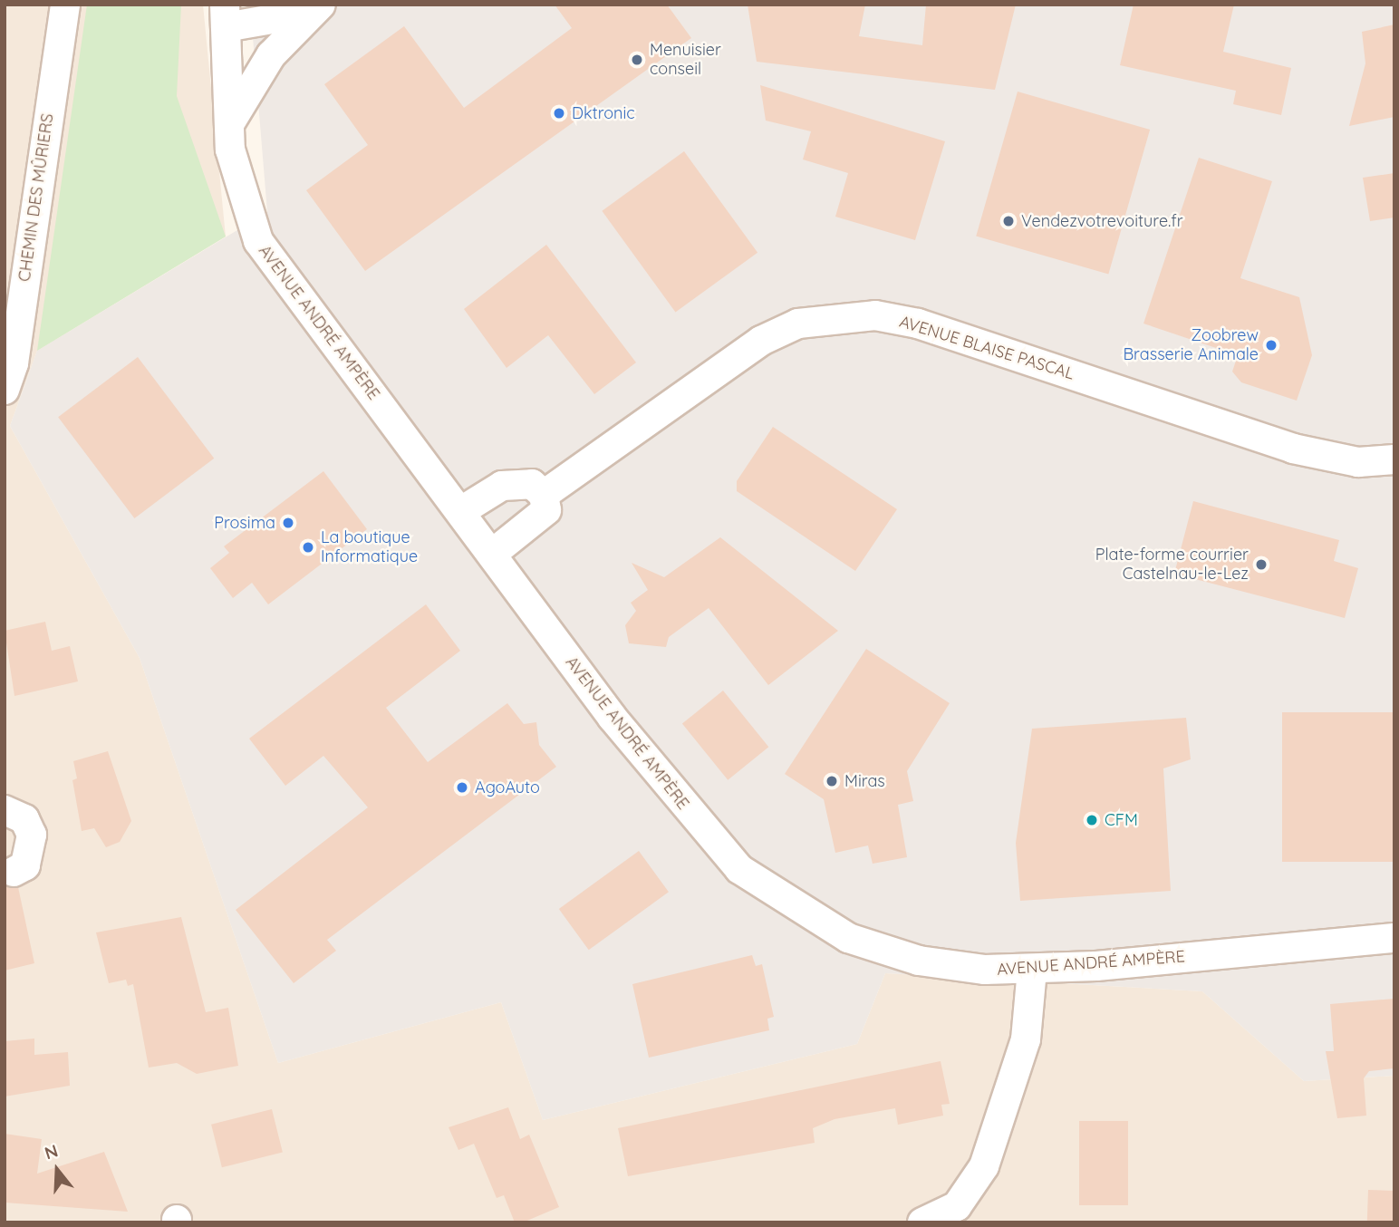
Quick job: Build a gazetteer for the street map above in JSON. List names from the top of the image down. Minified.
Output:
{"streets":{"street":["CHEMIN DES MÛRIERS","AVENUE ANDRÉ AMPÈRE","AVENUE BLAISE PASCAL"]},"places":["Menuisier conseil","Dktronic","Vendezvotrevoiture.fr","Zoobrew Brasserie Animale","Prosima","La boutique Informatique","Plate-forme courrier Castelnau-le-Lez","Miras","AgoAuto","CFM"],"north":"top"}
